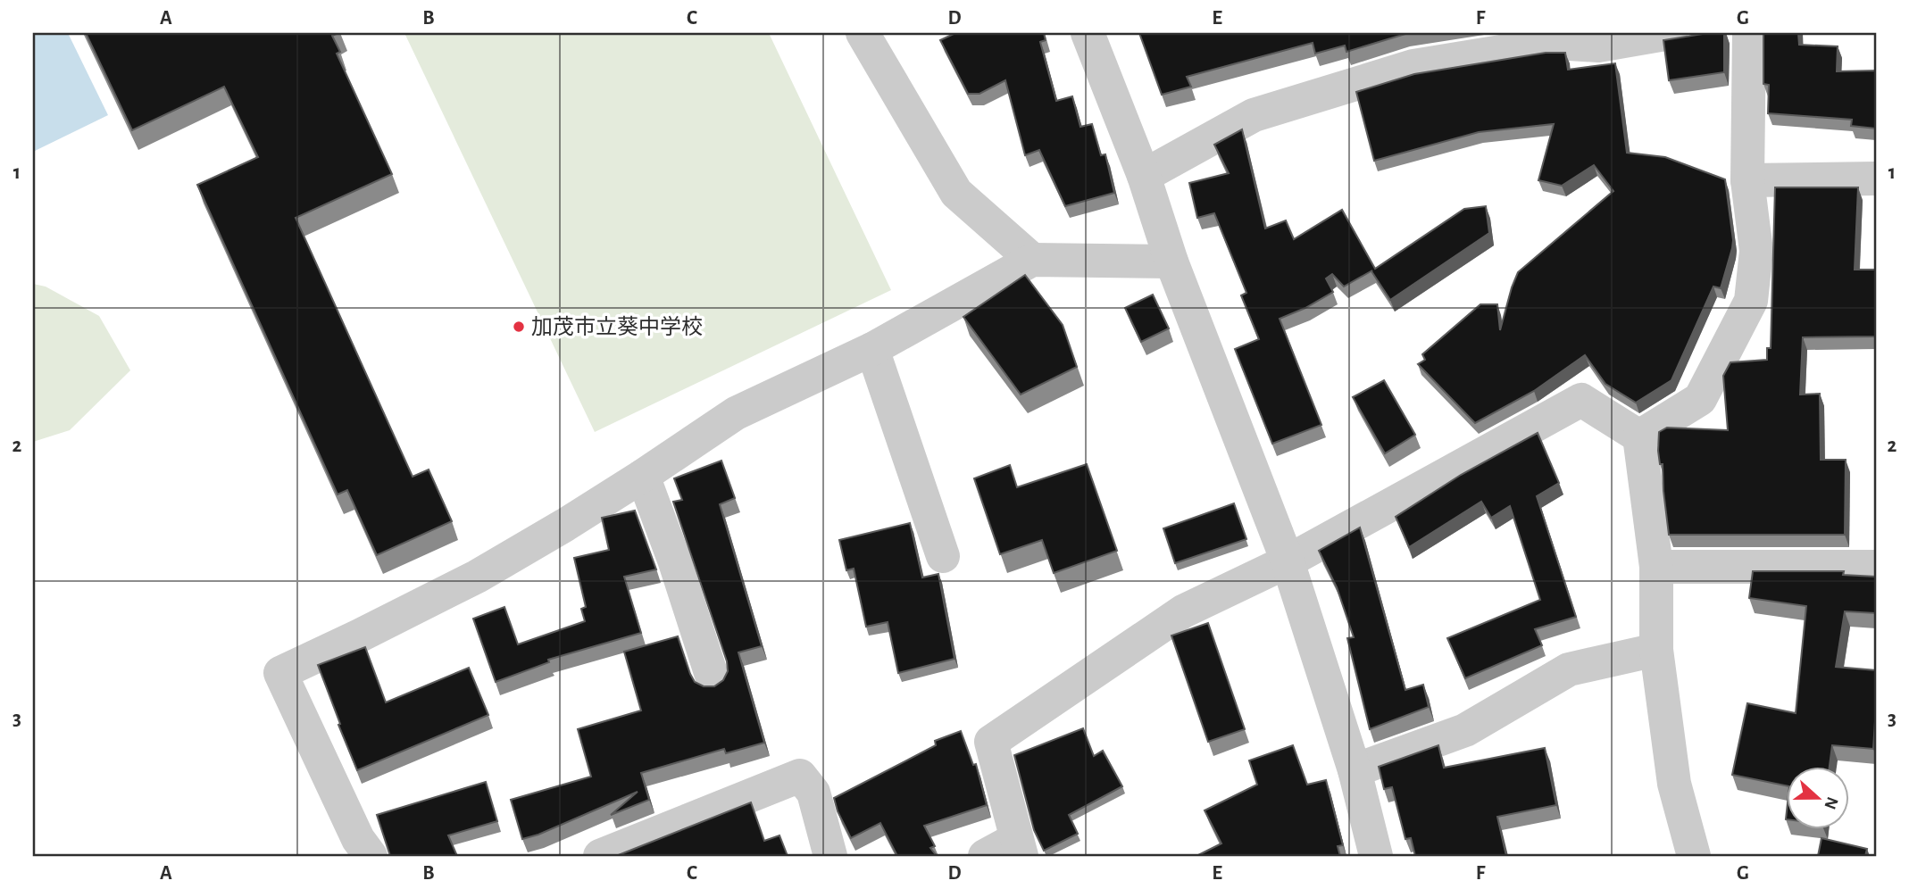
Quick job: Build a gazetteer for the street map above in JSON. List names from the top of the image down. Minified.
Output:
{"places":["加茂市立葵中学校"],"north":"right","grid":{"columns":["A","B","C","D","E","F","G"],"rows":["1","2","3"]}}
